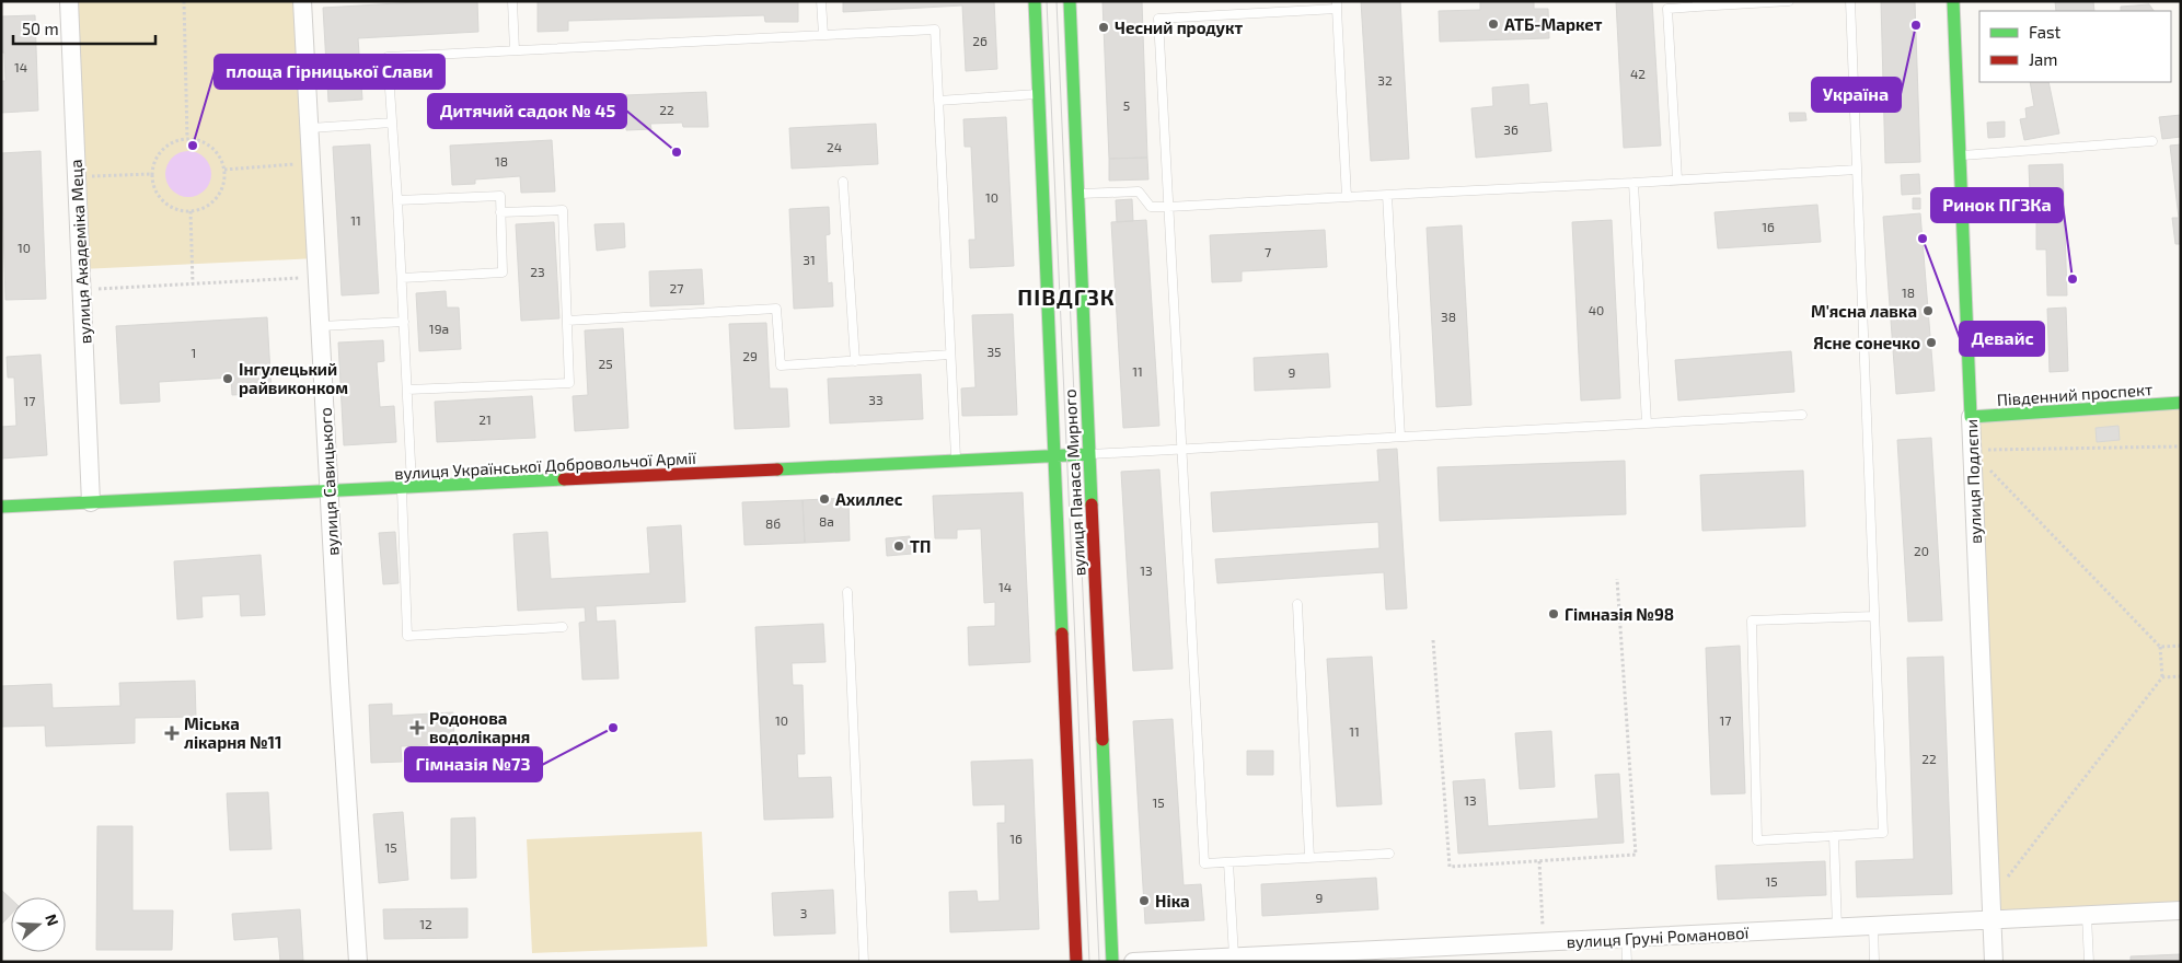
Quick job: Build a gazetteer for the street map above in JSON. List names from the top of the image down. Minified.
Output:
{"streets":{"main road":["Південний проспект","вулиця Української Добровольчої Армії","вулиця Подлєпи","вулиця Панаса Мирного"],"street":["вулиця Академіка Меца","вулиця Савицького","вулиця Груні Романової"]},"crossings":[["вулиця Академіка Меца","вулиця Української Добровольчої Армії"],["Південний проспект","вулиця Подлєпи"],["вулиця Української Добровольчої Армії","вулиця Савицького"],["вулиця Української Добровольчої Армії","вулиця Панаса Мирного"],["вулиця Подлєпи","вулиця Груні Романової"]],"districts":["ПІВДГЗК"],"places":{"other":["АТБ-Маркет","Україна","Чесний продукт","площа Гірницької Слави","Дитячий садок № 45","Девайс","Ринок ПГЗКа","М'ясна лавка","Ясне сонечко","Інгулецький райвиконком","Ахиллес","ТП","Гімназія №98","Гімназія №73","Ніка"],"health":["Родонова водолікарня","Міська лікарня №11"]},"house_numbers":["26","14","42","32","5","22","36","24","18","10","11","16","10","7","31","23","27","18","40","38","19а","35","1","29","25","11","9","33","17","21","8а","8б","20","13","14","10","17","11","22","13","15","16","15","15","9","3","12"],"legend":["Fast","Jam"],"scale_bar":"50 m","north":"right"}
